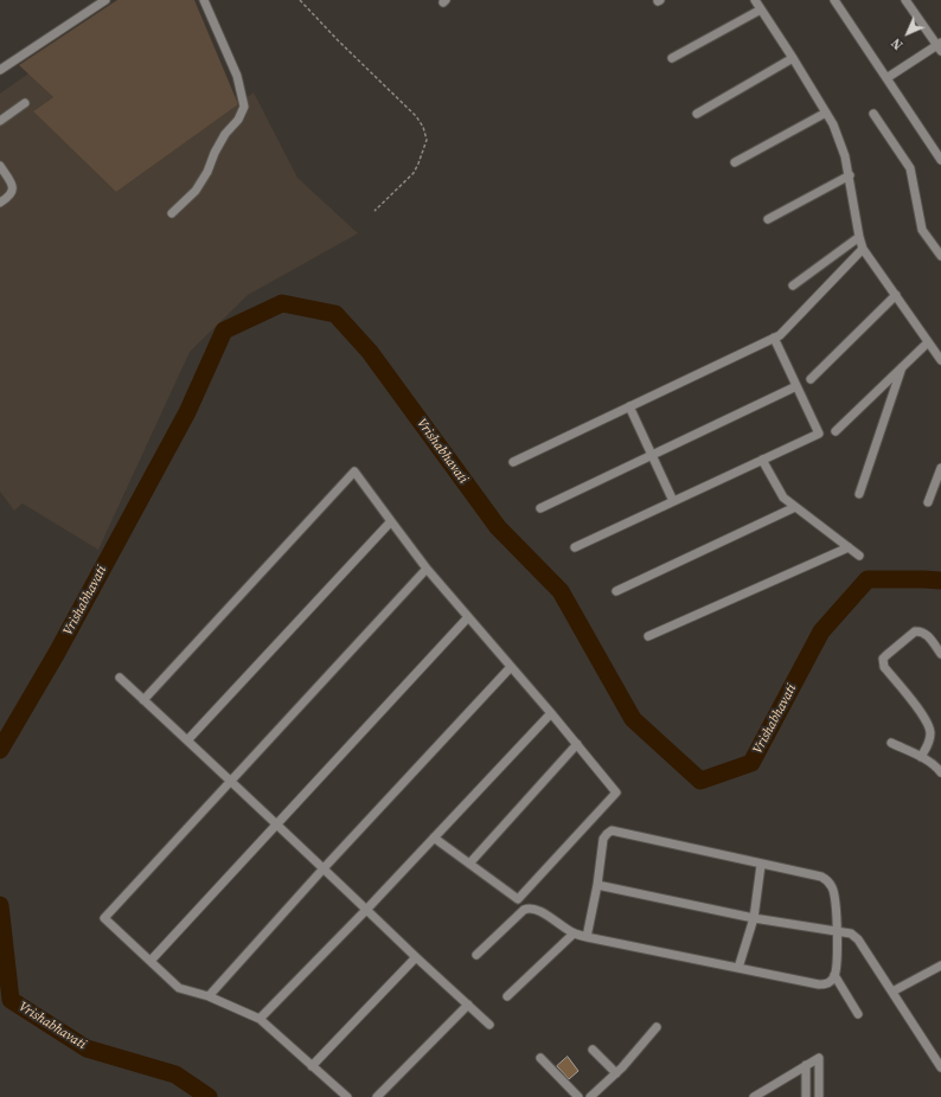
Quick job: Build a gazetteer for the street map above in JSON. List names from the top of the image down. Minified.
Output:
{"water":["Vrishabhavati"],"north":"bottom left"}
